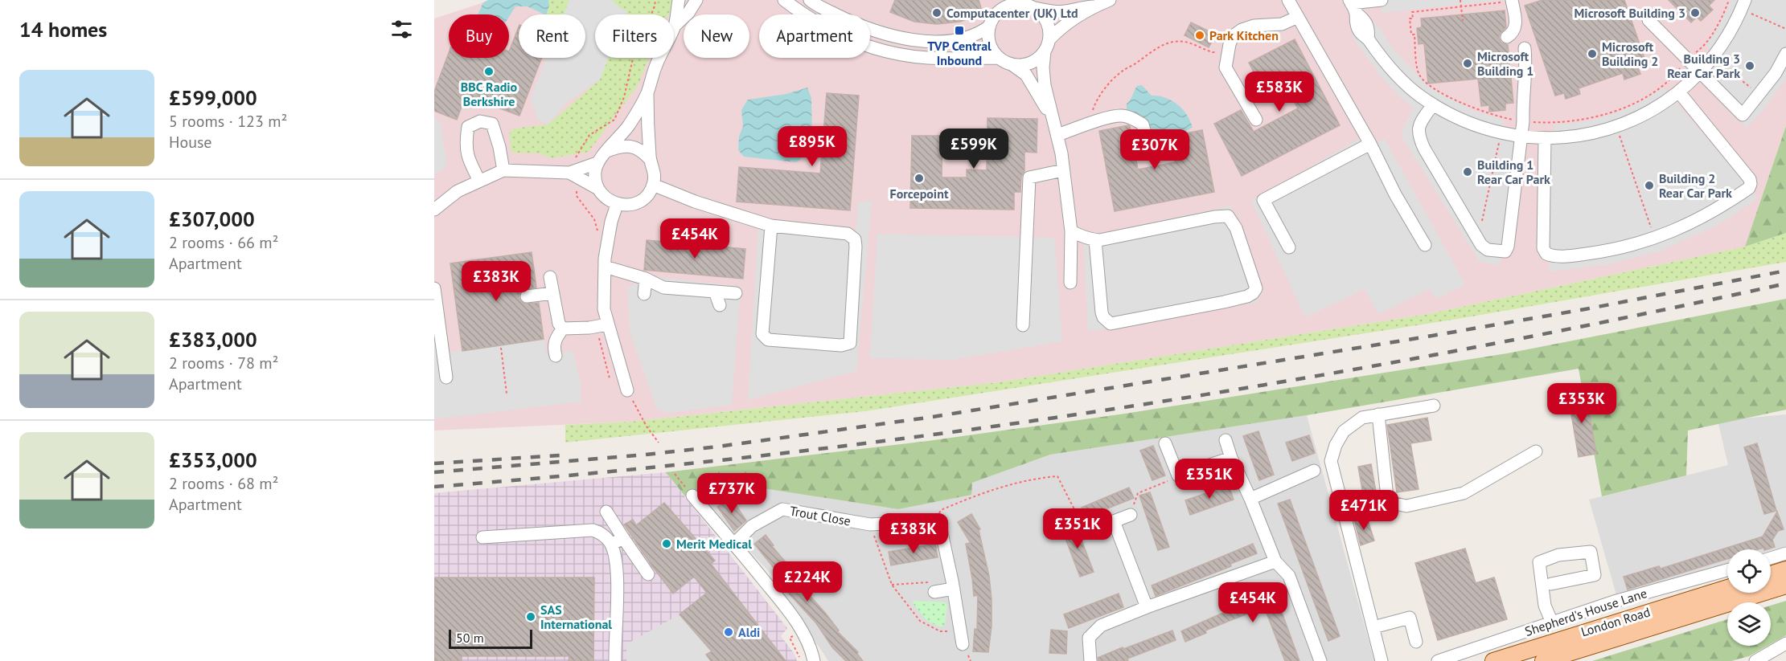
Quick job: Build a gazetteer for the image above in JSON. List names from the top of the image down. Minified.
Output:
{"streets":{"main road":["London Road"],"street":["Trout Close","Shepherd's House Lane"]},"places":{"other":["Computacenter (UK) Ltd","Microsoft Building 3","Park Kitchen","Microsoft Building 2","Microsoft Building 1","Building 3 Rear Car Park","BBC Radio Berkshire","Building 1 Rear Car Park","Forcepoint","Building 2 Rear Car Park","Merit Medical","SAS International","Aldi"],"transit":["TVP Central Inbound"]},"scale_bar":"50 m","page":{"heading":"14 homes","chip":["Buy","Rent","Filters","New","Apartment"],"list":[{"name":"£599,000","note":"5 rooms · 123 m² · House"},{"name":"£307,000","note":"2 rooms · 66 m² · Apartment"},{"name":"£383,000","note":"2 rooms · 78 m² · Apartment"},{"name":"£353,000","note":"2 rooms · 68 m² · Apartment"}],"price":["£583K","£895K","£599K","£307K","£454K","£383K","£353K","£351K","£737K","£471K","£351K","£383K","£224K","£454K"],"scale":"50 m"}}
